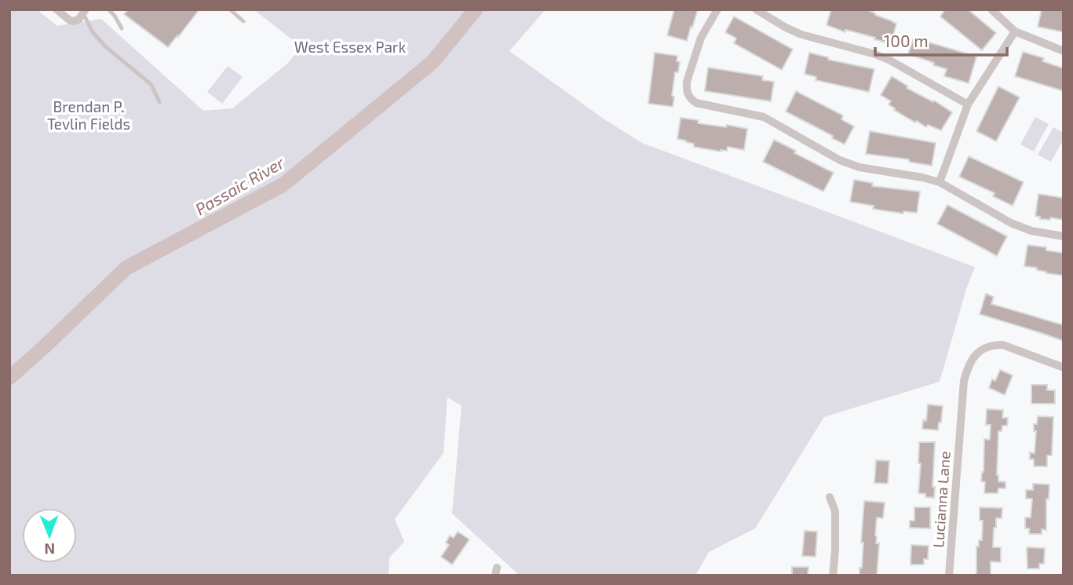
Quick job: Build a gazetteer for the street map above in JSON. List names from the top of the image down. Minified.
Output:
{"streets":{"street":["Lucianna Lane"]},"water":["Passaic River"],"parks":["West Essex Park","Brendan P. Tevlin Fields"],"scale_bar":"100 m","north":"bottom"}
